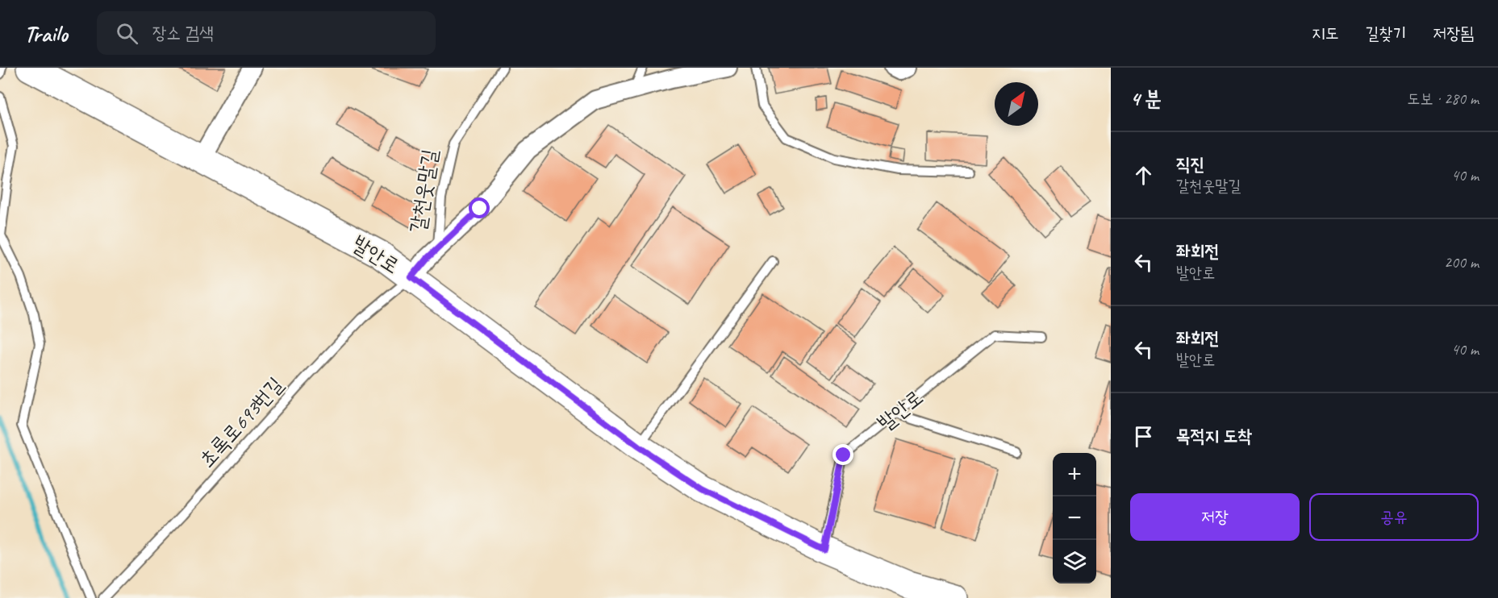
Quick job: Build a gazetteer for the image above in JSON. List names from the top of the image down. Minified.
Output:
{"streets":{"main road":["발안로"],"street":["갈천웃말길"],"lane":["초록로693번길"]},"crossings":[["갈천웃말길","발안로"],["갈천웃말길","초록로693번길"],["발안로","초록로693번길"]],"north":"top right","page":{"header":"Trailo","search":"장소 검색","nav":["지도","길찾기","저장됨"],"heading":["4 분","도보 · 280 m"],"list":[["직진","갈천웃말길","40 m"],["좌회전","발안로","200 m"],["좌회전","발안로","40 m"],"목적지 도착"],"map_buttons":["+","−"],"buttons":["저장","공유"]}}
